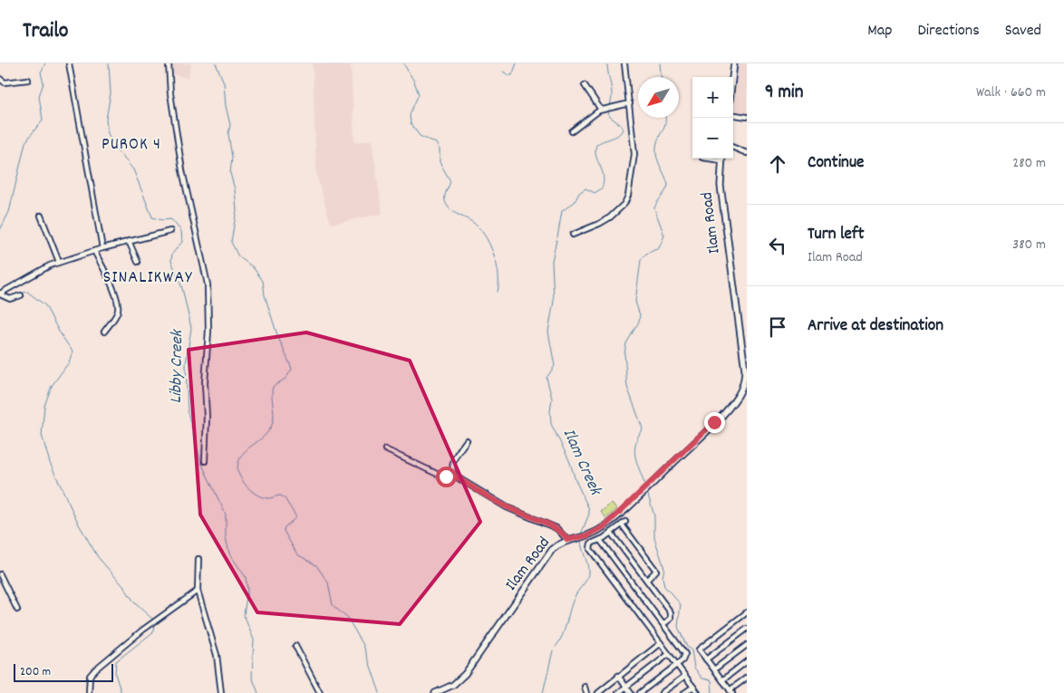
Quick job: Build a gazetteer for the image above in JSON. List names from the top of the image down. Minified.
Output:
{"streets":{"street":["Ilam Road"]},"districts":["PUROK 4","SINALIKWAY"],"water":["Libby Creek","Ilam Creek"],"scale_bar":"200 m","north":"bottom left","page":{"header":"Trailo","nav":["Map","Directions","Saved"],"heading":["9 min","Walk · 660 m"],"map_buttons":["+","−"],"list":[["Continue","280 m"],["Turn left","Ilam Road","380 m"],"Arrive at destination"],"scale":"200 m"}}
